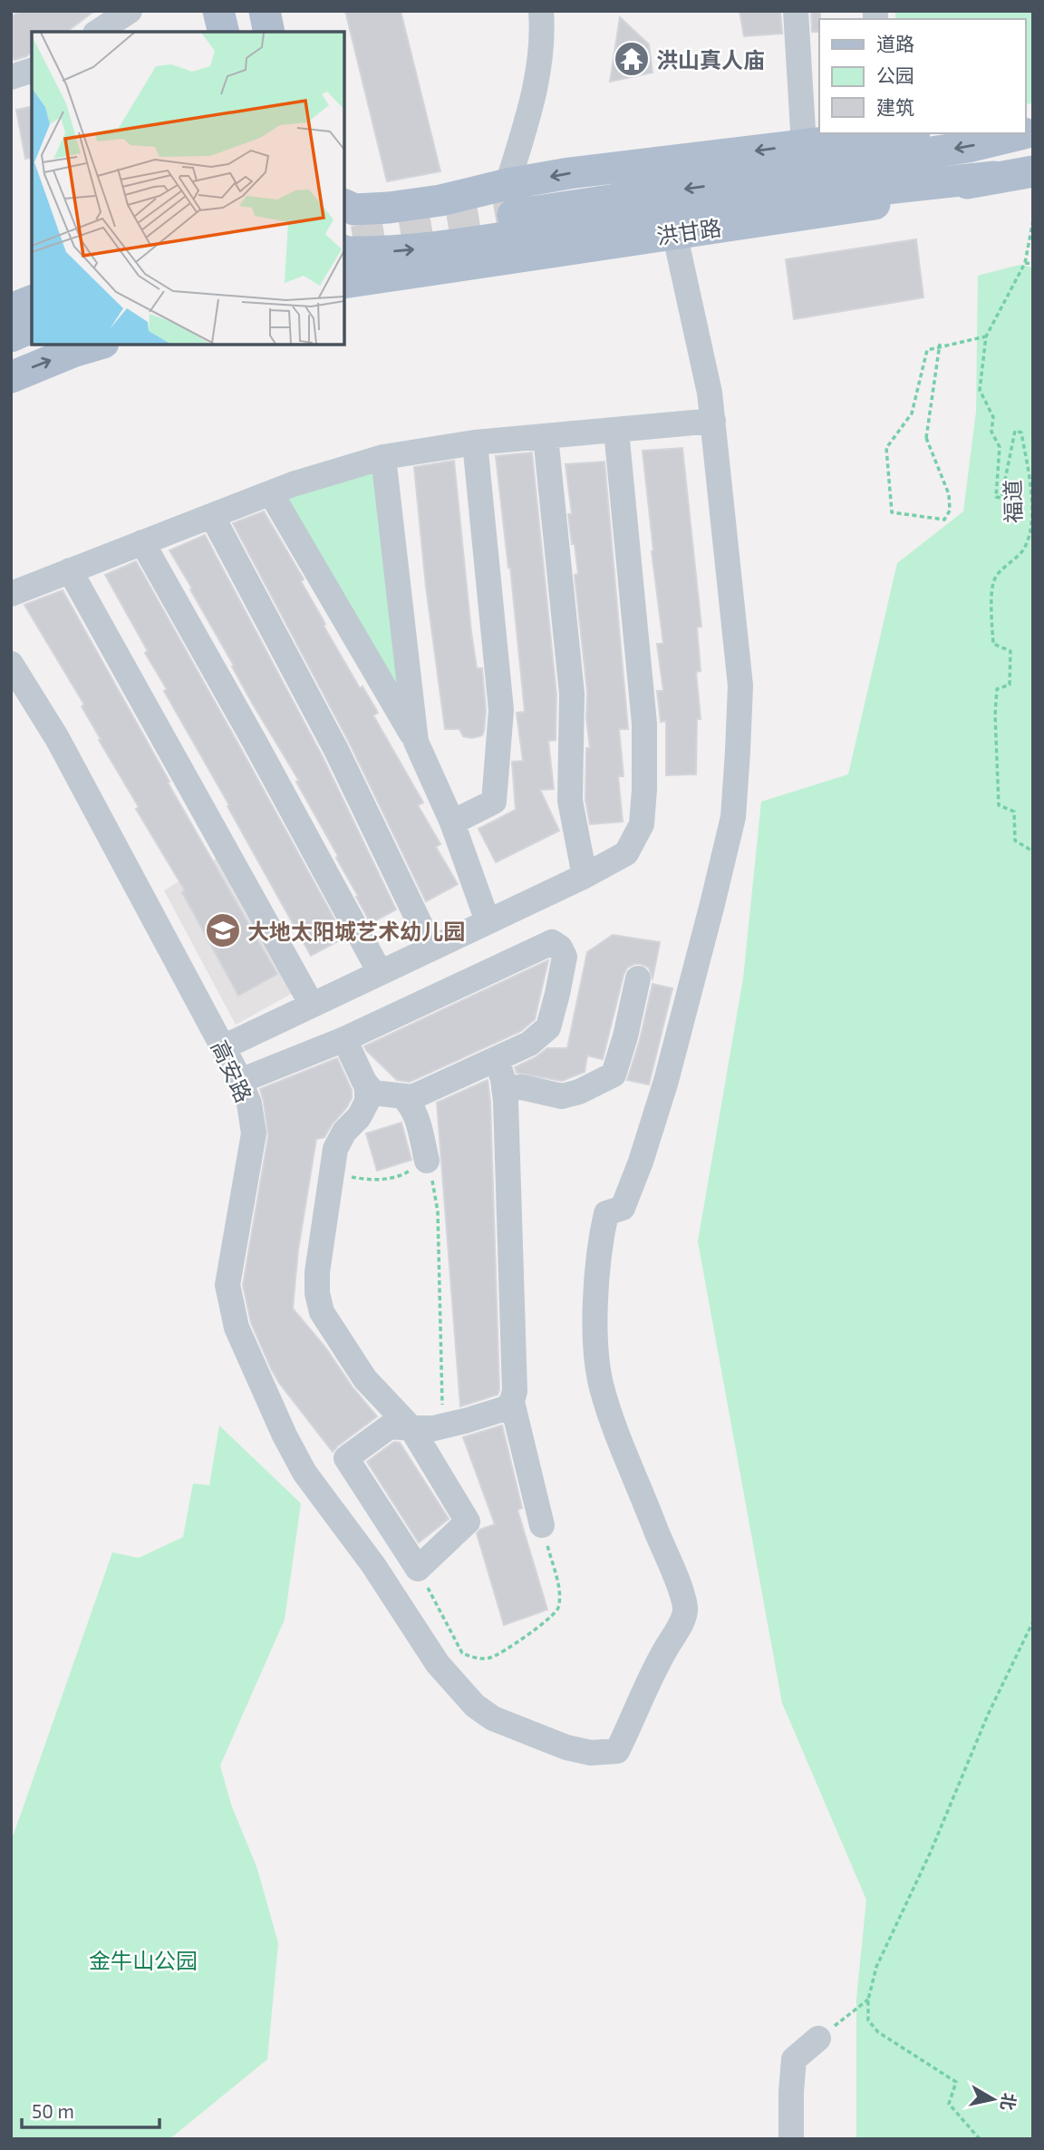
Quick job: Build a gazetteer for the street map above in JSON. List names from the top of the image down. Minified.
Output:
{"streets":{"main road":["洪甘路"],"street":["高安路"],"path":["福道"]},"parks":["金牛山公园"],"places":{"temple":["洪山真人庙"],"school or university":["大地太阳城艺术幼儿园"]},"legend":["道路","公园","建筑"],"scale_bar":"50 m","north":"right"}
